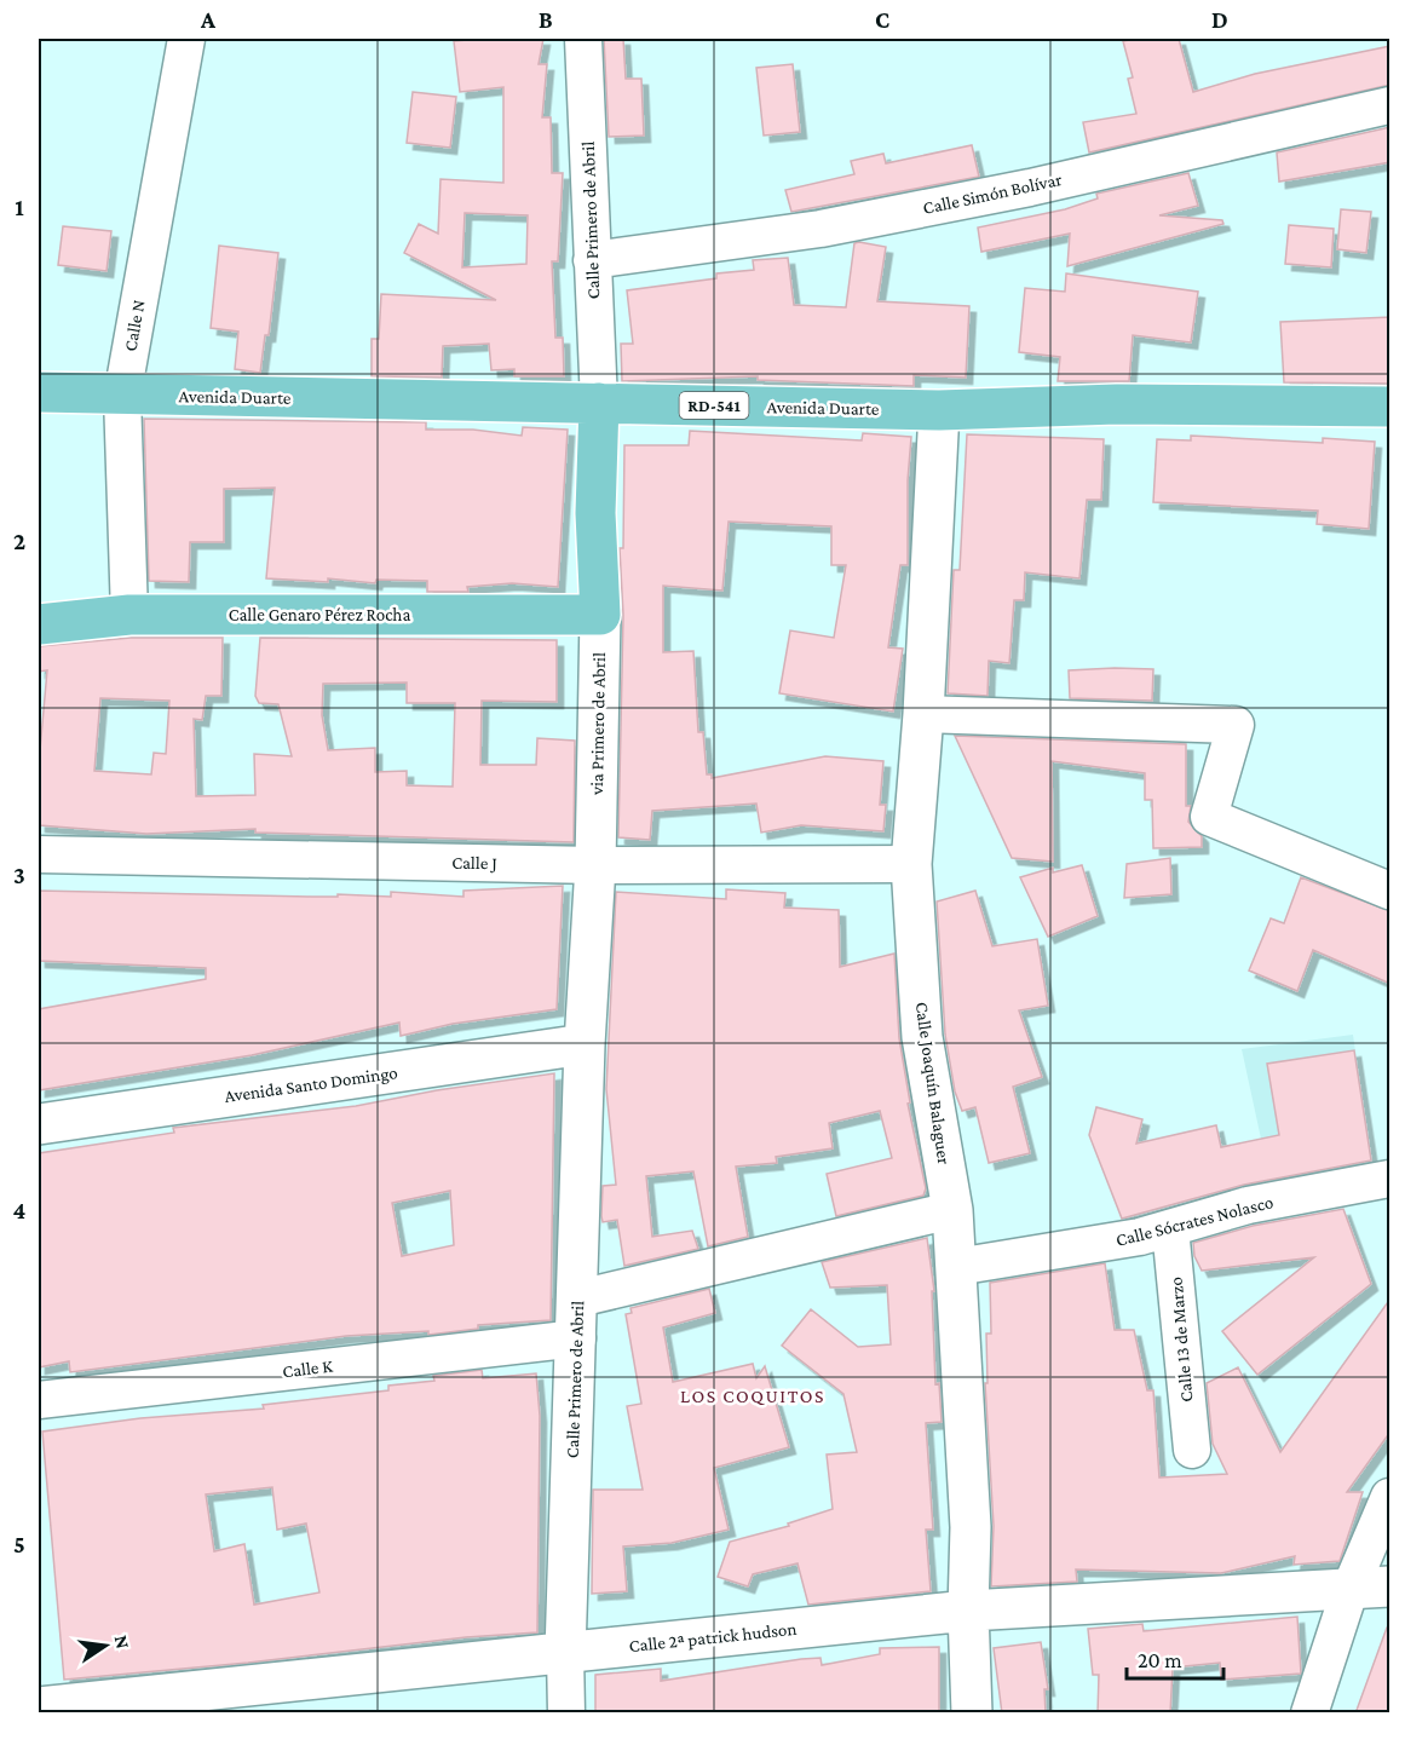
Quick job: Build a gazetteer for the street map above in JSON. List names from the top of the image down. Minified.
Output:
{"streets":{"main road":["Calle Primero de Abril","Avenida Duarte","RD-541","Calle Genaro Pérez Rocha","via Primero de Abril","Calle Joaquín Balaguer","Avenida Santo Domingo","Calle 2ª patrick hudson"],"street":["Calle Simón Bolívar","Calle N","Calle J","Calle Sócrates Nolasco","Calle 13 de Marzo","Calle K"]},"crossings":[["Calle Simón Bolívar","Calle Primero de Abril"],["Calle Primero de Abril","Avenida Duarte"],["Calle Primero de Abril","via Primero de Abril"],["Calle Primero de Abril","Avenida Santo Domingo"],["Calle Primero de Abril","Calle K"],["Calle Primero de Abril","Calle 2ª patrick hudson"],["Calle N","Avenida Duarte"],["Calle N","Calle Genaro Pérez Rocha"],["Avenida Duarte","via Primero de Abril"],["Avenida Duarte","Calle Joaquín Balaguer"],["Calle Genaro Pérez Rocha","via Primero de Abril"],["via Primero de Abril","Calle J"],["via Primero de Abril","Avenida Santo Domingo"],["Calle J","Calle Joaquín Balaguer"],["Calle Joaquín Balaguer","Calle Sócrates Nolasco"],["Calle Joaquín Balaguer","Calle 2ª patrick hudson"],["Calle Sócrates Nolasco","Calle 13 de Marzo"]],"districts":["LOS COQUITOS"],"scale_bar":"20 m","north":"right","grid":{"columns":["A","B","C","D"],"rows":["1","2","3","4","5"]}}
